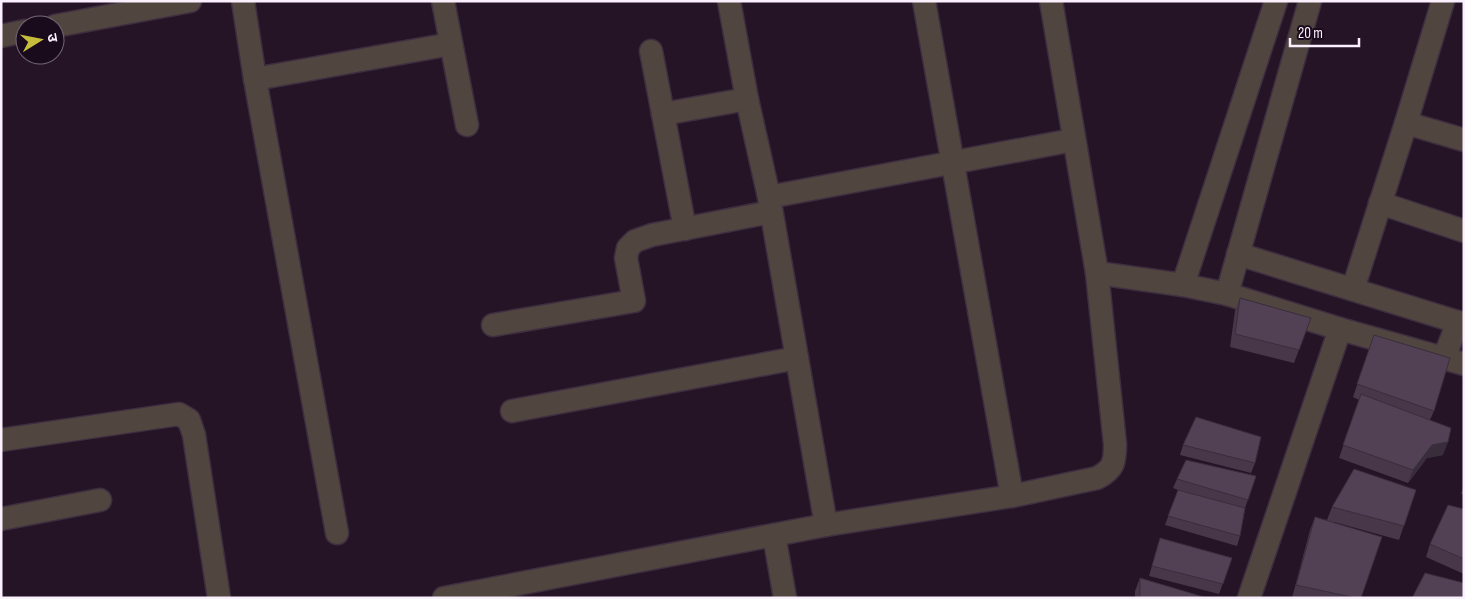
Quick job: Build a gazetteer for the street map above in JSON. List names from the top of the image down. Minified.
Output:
{"scale_bar":"20 m","north":"right"}
